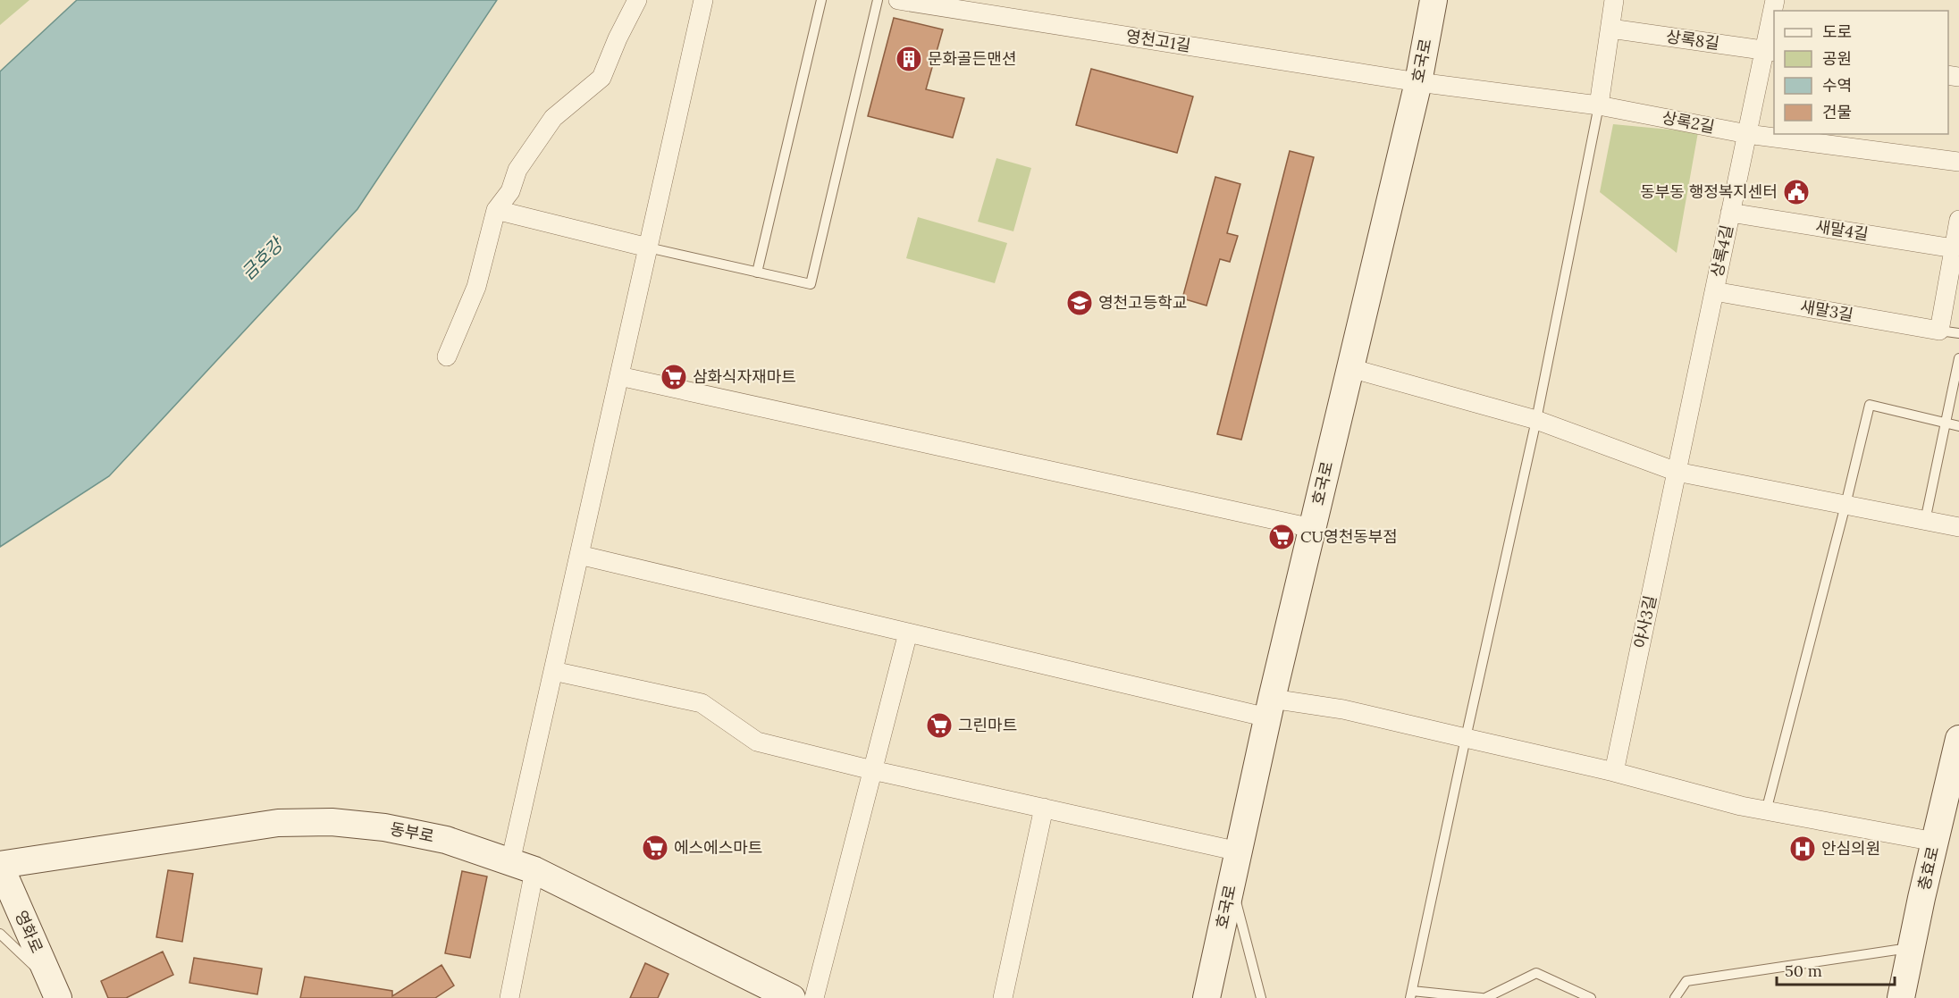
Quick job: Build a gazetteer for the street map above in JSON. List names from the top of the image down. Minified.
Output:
{"streets":{"street":["상록8길","영천고1길","호국로","상록2길","새말4길","상록4길","새말3길","야사3길","동부로","충효로","영화로"]},"crossings":[["상록8길","상록4길"],["영천고1길","호국로"],["영천고1길","상록2길"],["호국로","상록2길"],["상록2길","상록4길"],["새말4길","상록4길"],["상록4길","새말3길"],["상록4길","야사3길"],["동부로","영화로"]],"water":["금호강"],"places":{"building":["문화골든맨션"],"public building":["동부동 행정복지센터"],"school or university":["영천고등학교"],"supermarket":["삼화식자재마트","CU영천동부점","그린마트","에스에스마트"],"hospital":["안심의원"]},"legend":["도로","공원","수역","건물"],"scale_bar":"50 m"}
